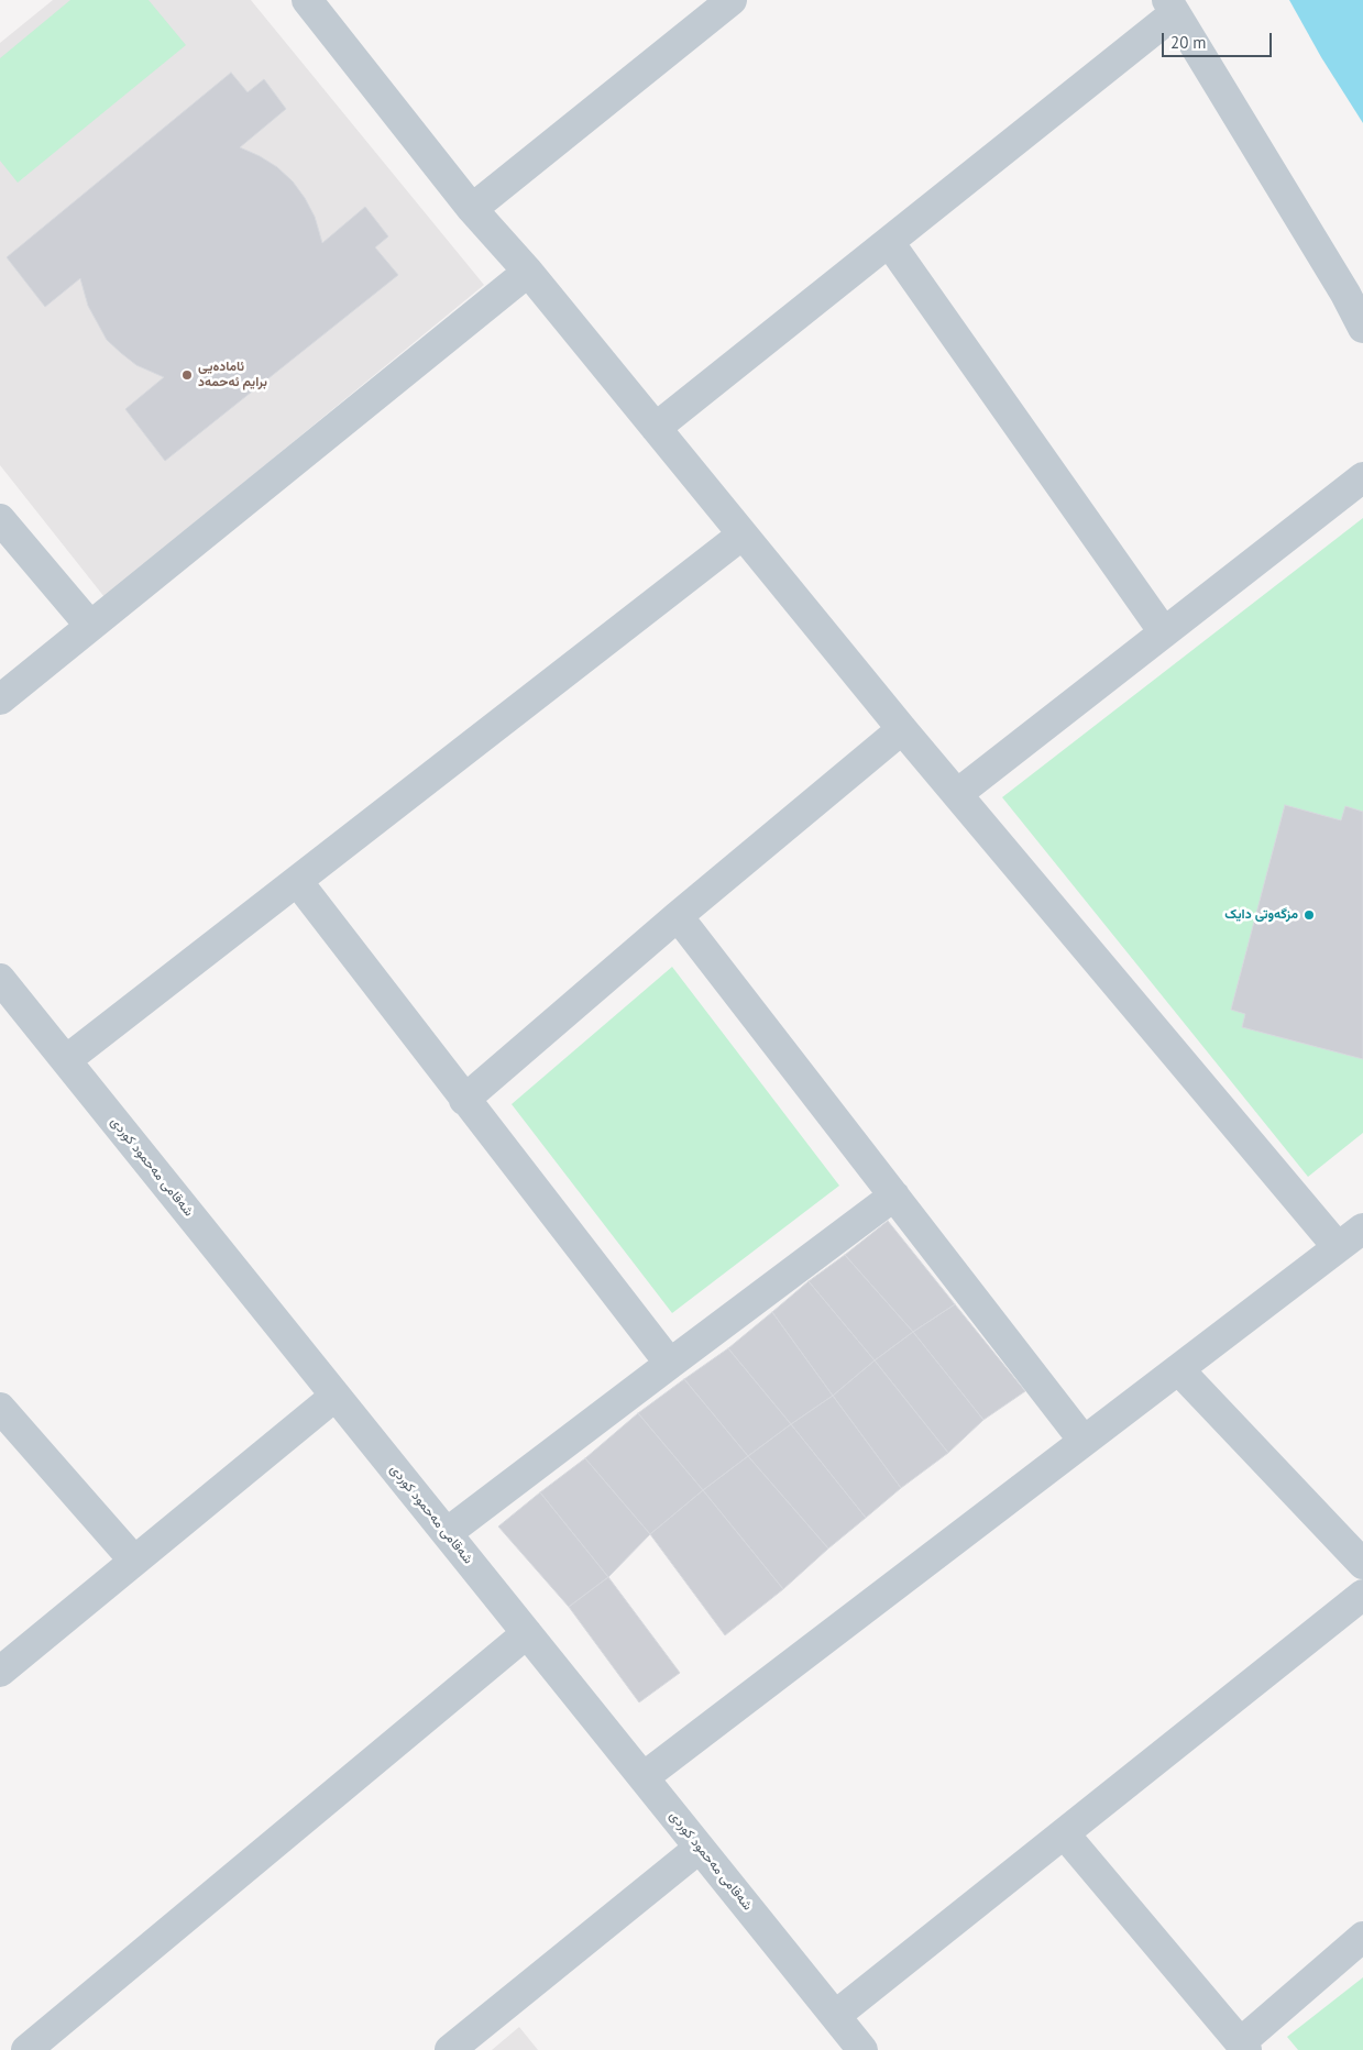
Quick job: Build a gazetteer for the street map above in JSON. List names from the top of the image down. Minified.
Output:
{"streets":{"street":["شەقامی مەحمود کوردی"]},"places":["ئامادەیی برایم ئەحمەد","مزگەوتی دایک"],"scale_bar":"20 m"}
